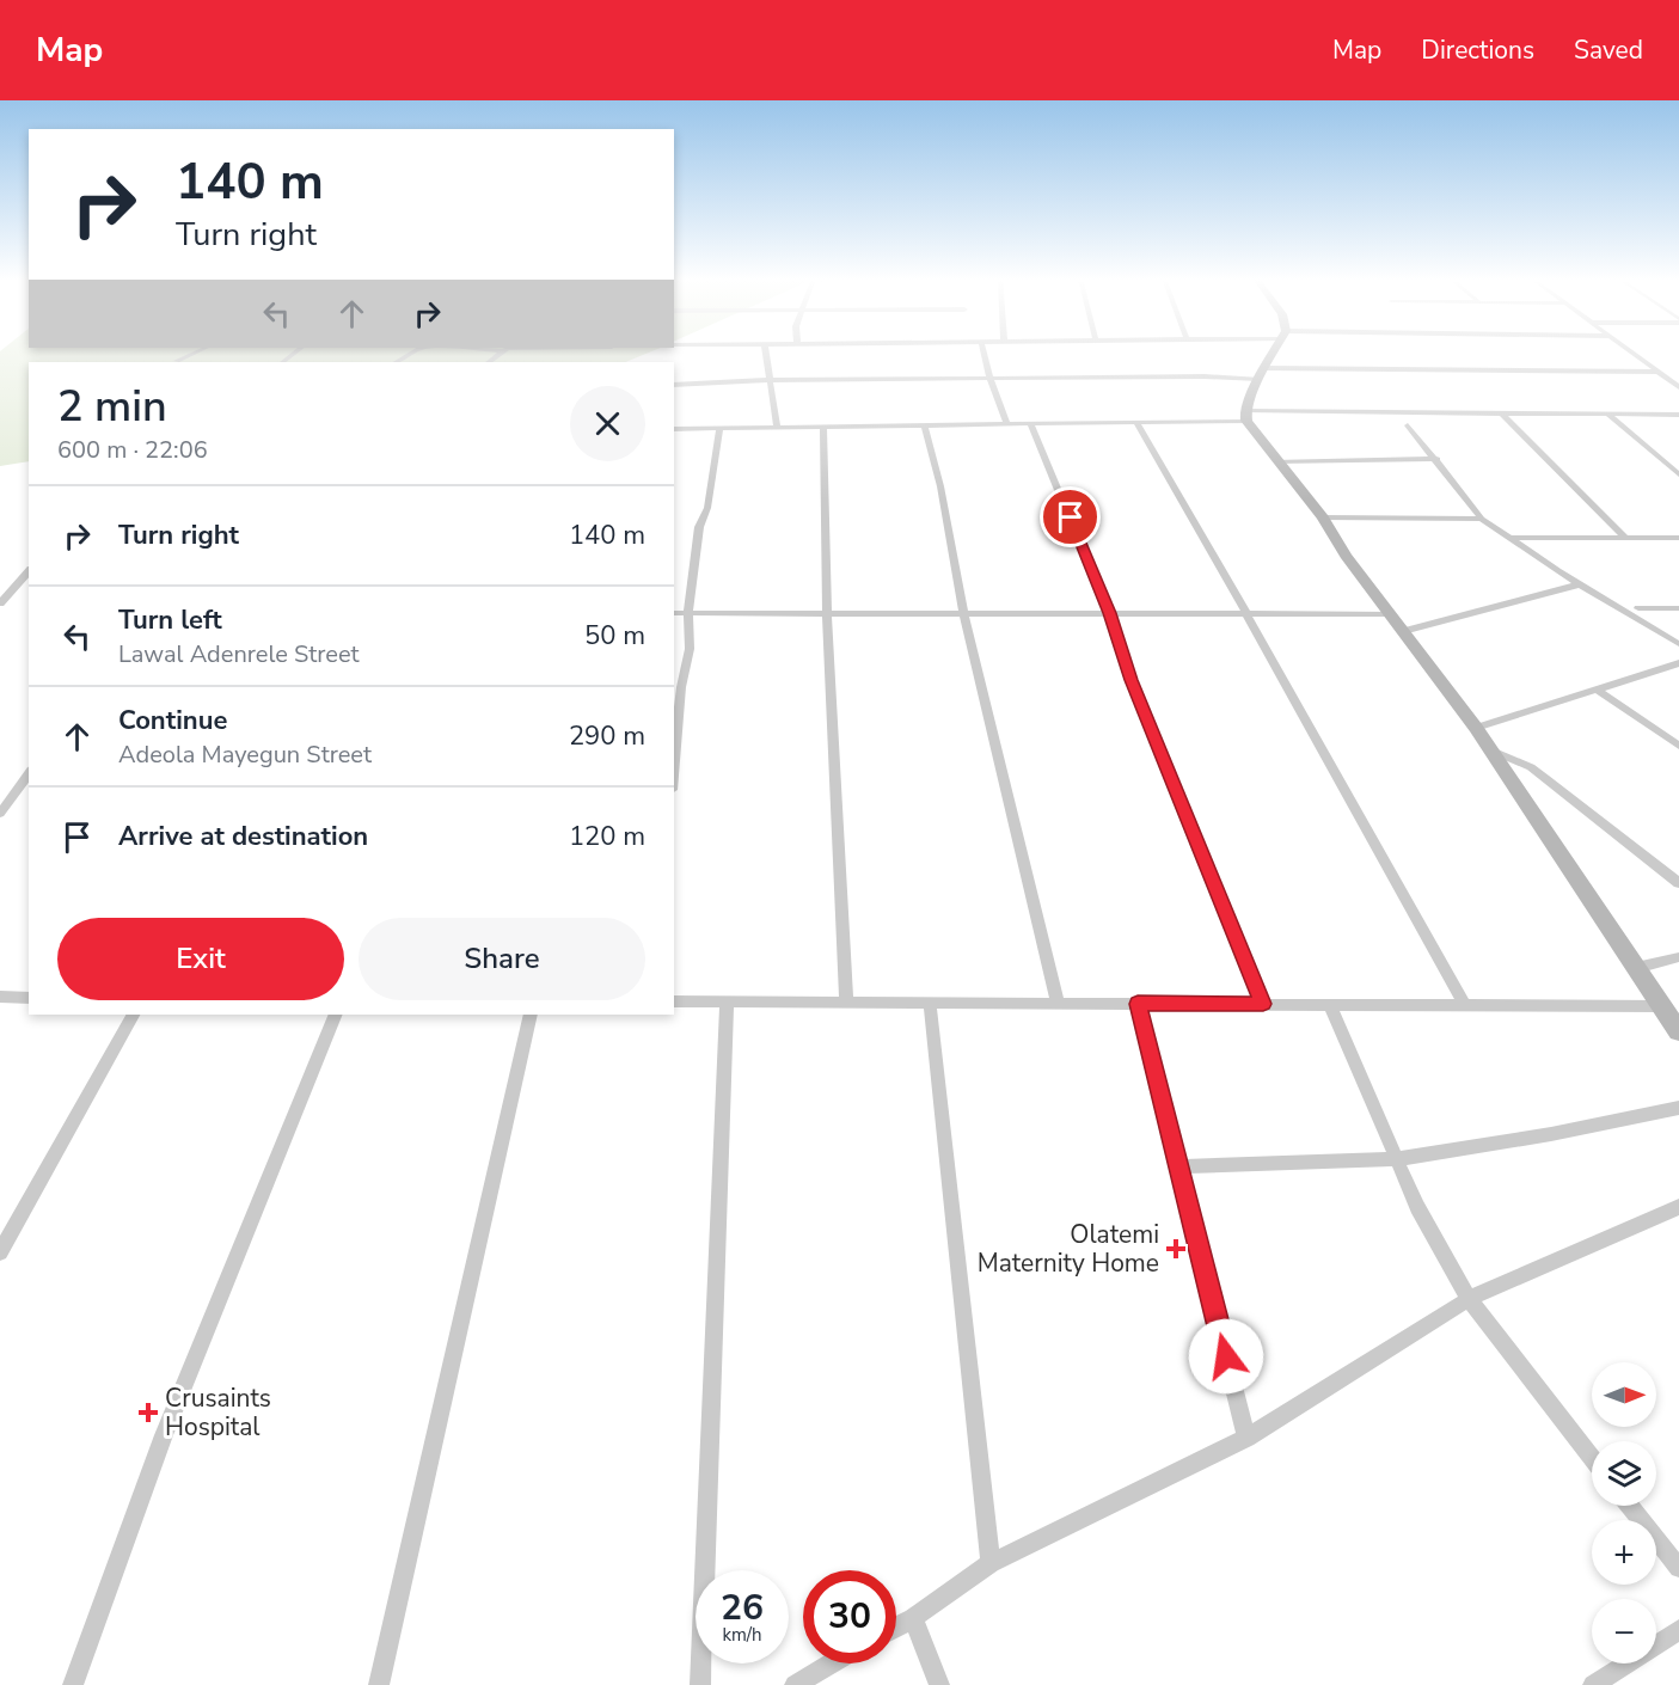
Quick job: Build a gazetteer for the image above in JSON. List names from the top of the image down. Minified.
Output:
{"places":{"health":["Olatemi Maternity Home","Crusaints Hospital"]},"north":"right","page":{"header":"Map","nav":["Map","Directions","Saved"],"turn":["140 m","Turn right"],"heading":["2 min","600 m · 22:06"],"list":[{"name":"Turn right","value":"140 m"},{"name":"Turn left","note":"Lawal Adenrele Street","value":"50 m"},{"name":"Continue","note":"Adeola Mayegun Street","value":"290 m"},{"name":"Arrive at destination","value":"120 m"}],"buttons":["Exit","Share"],"map_buttons":["+","−"],"speed":"26 km/h","limit":"30"}}
